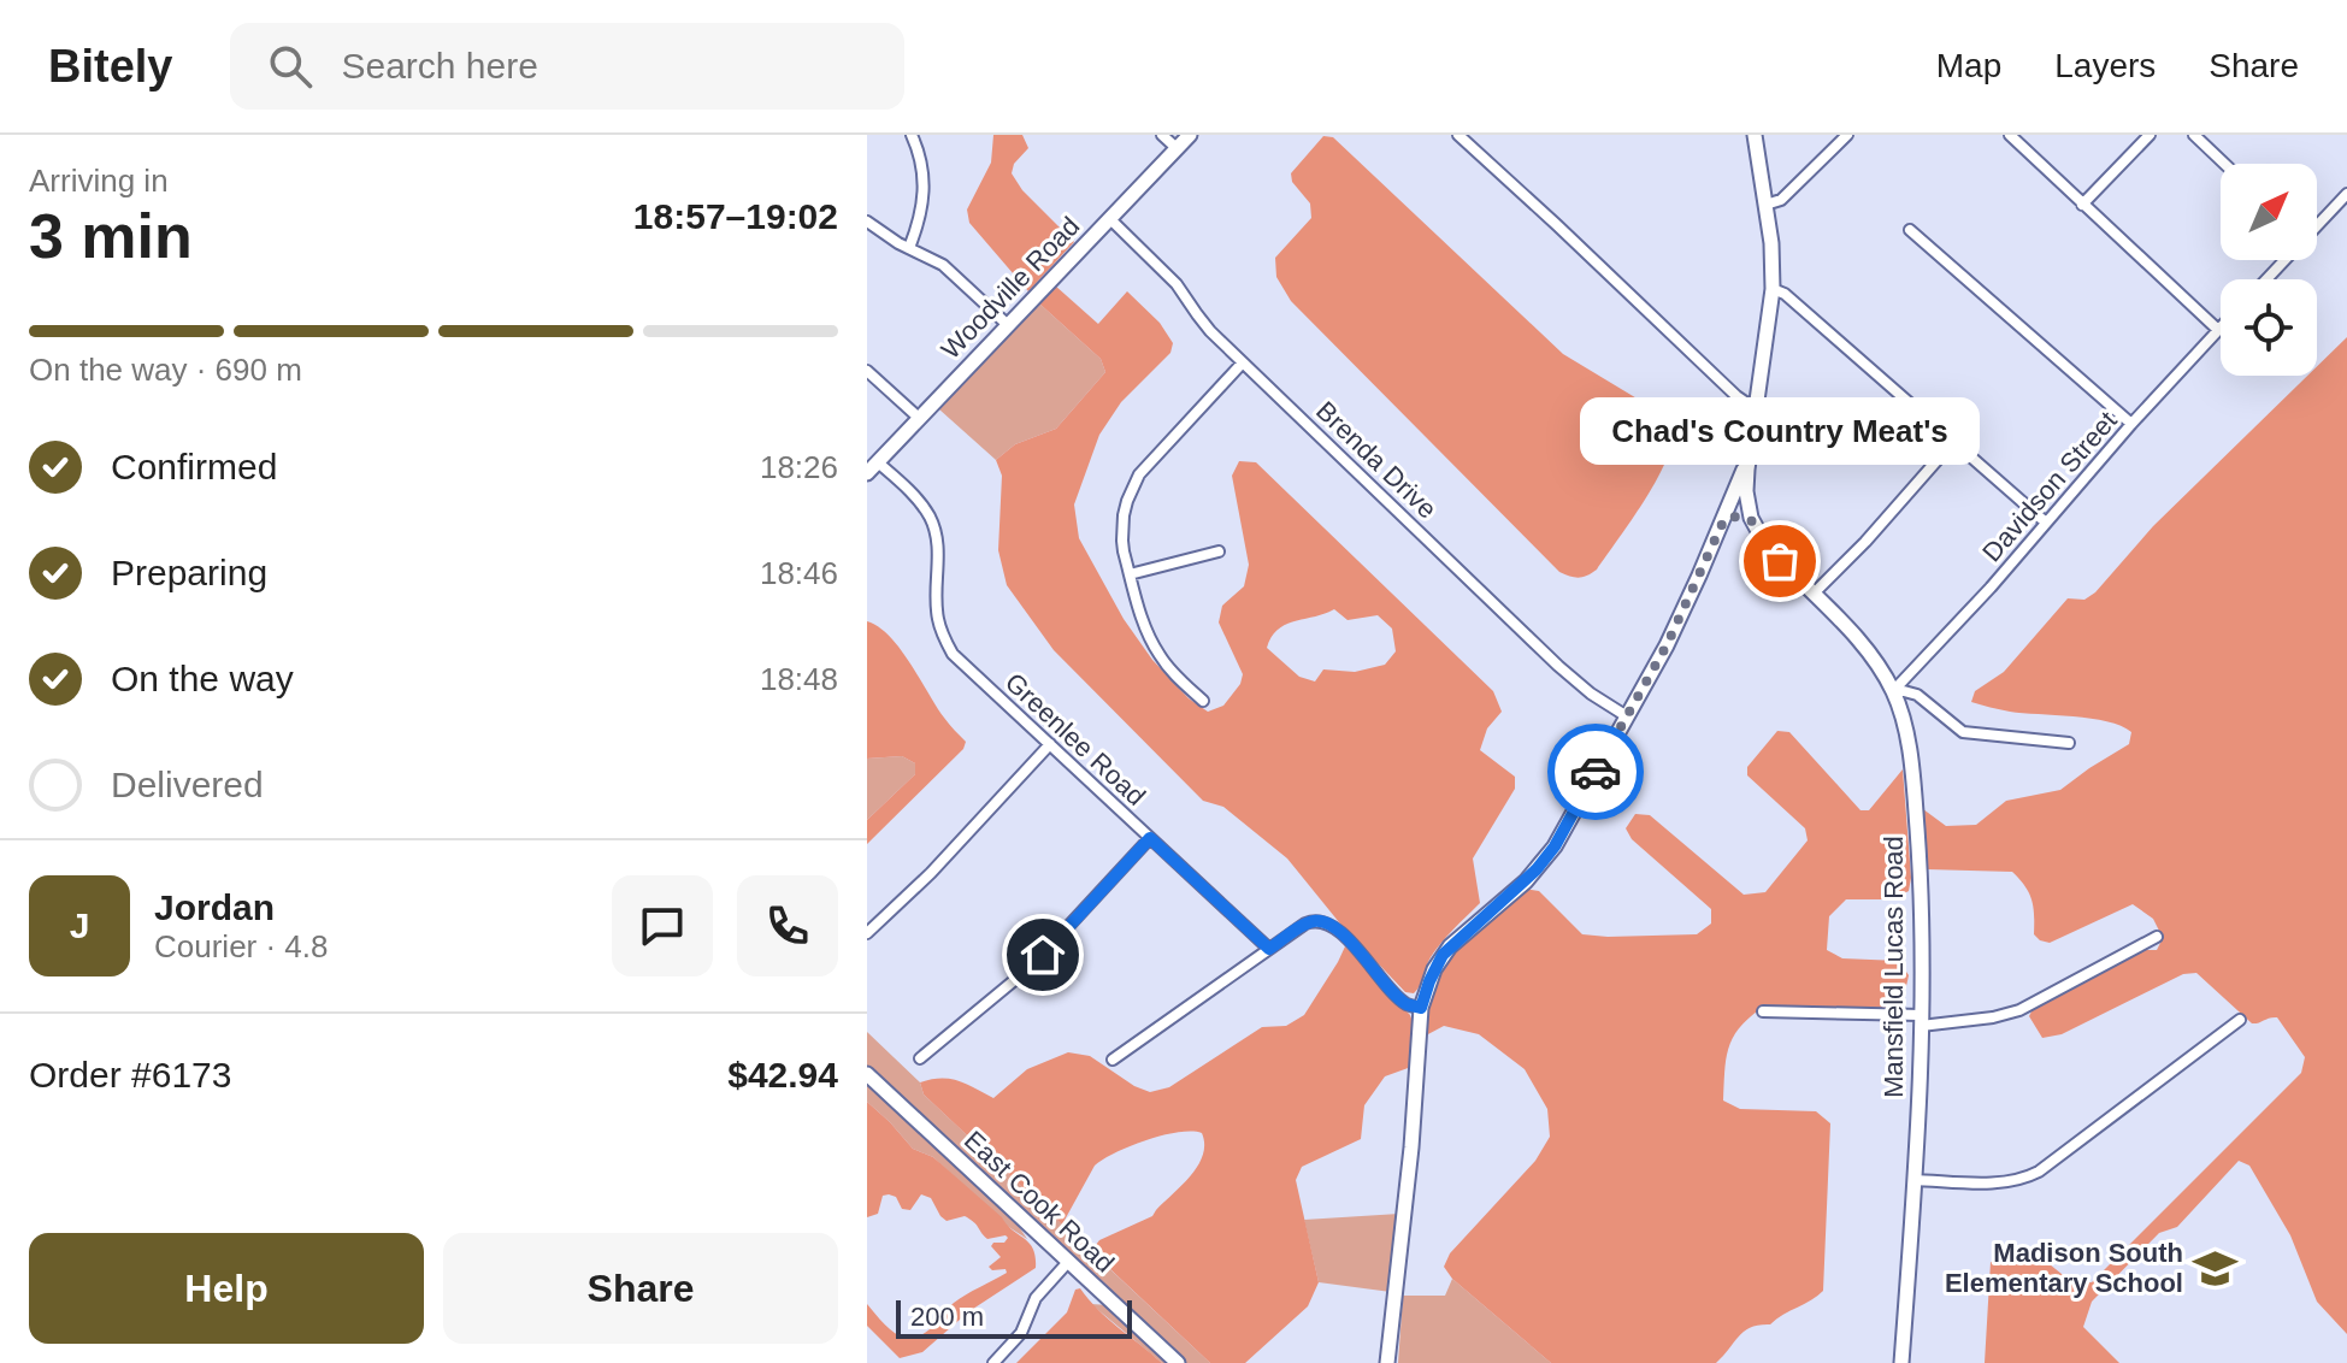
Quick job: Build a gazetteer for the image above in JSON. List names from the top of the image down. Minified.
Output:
{"streets":{"street":["Woodville Road","Brenda Drive","Davidson Street","Greenlee Road","Mansfield Lucas Road","East Cook Road"]},"crossings":[["Woodville Road","Brenda Drive"],["Woodville Road","Greenlee Road"],["Davidson Street","Mansfield Lucas Road"]],"places":{"other":["Chad's Country Meat's"],"school or university":["Madison South Elementary School"]},"scale_bar":"200 m","north":"top right","page":{"header":"Bitely","search":"Search here","nav":["Map","Layers","Share"],"heading":["3 min","Arriving in","18:57–19:02"],"panel":["Jordan","Courier · 4.8","Order #6173","$42.94"],"bar":"On the way · 690 m","bubble":"Chad's Country Meat's","list":[["Confirmed","18:26"],["Preparing","18:46"],["On the way","18:48"],"Delivered"],"round":"J","buttons":["Help","Share"],"scale":"200 m"}}
